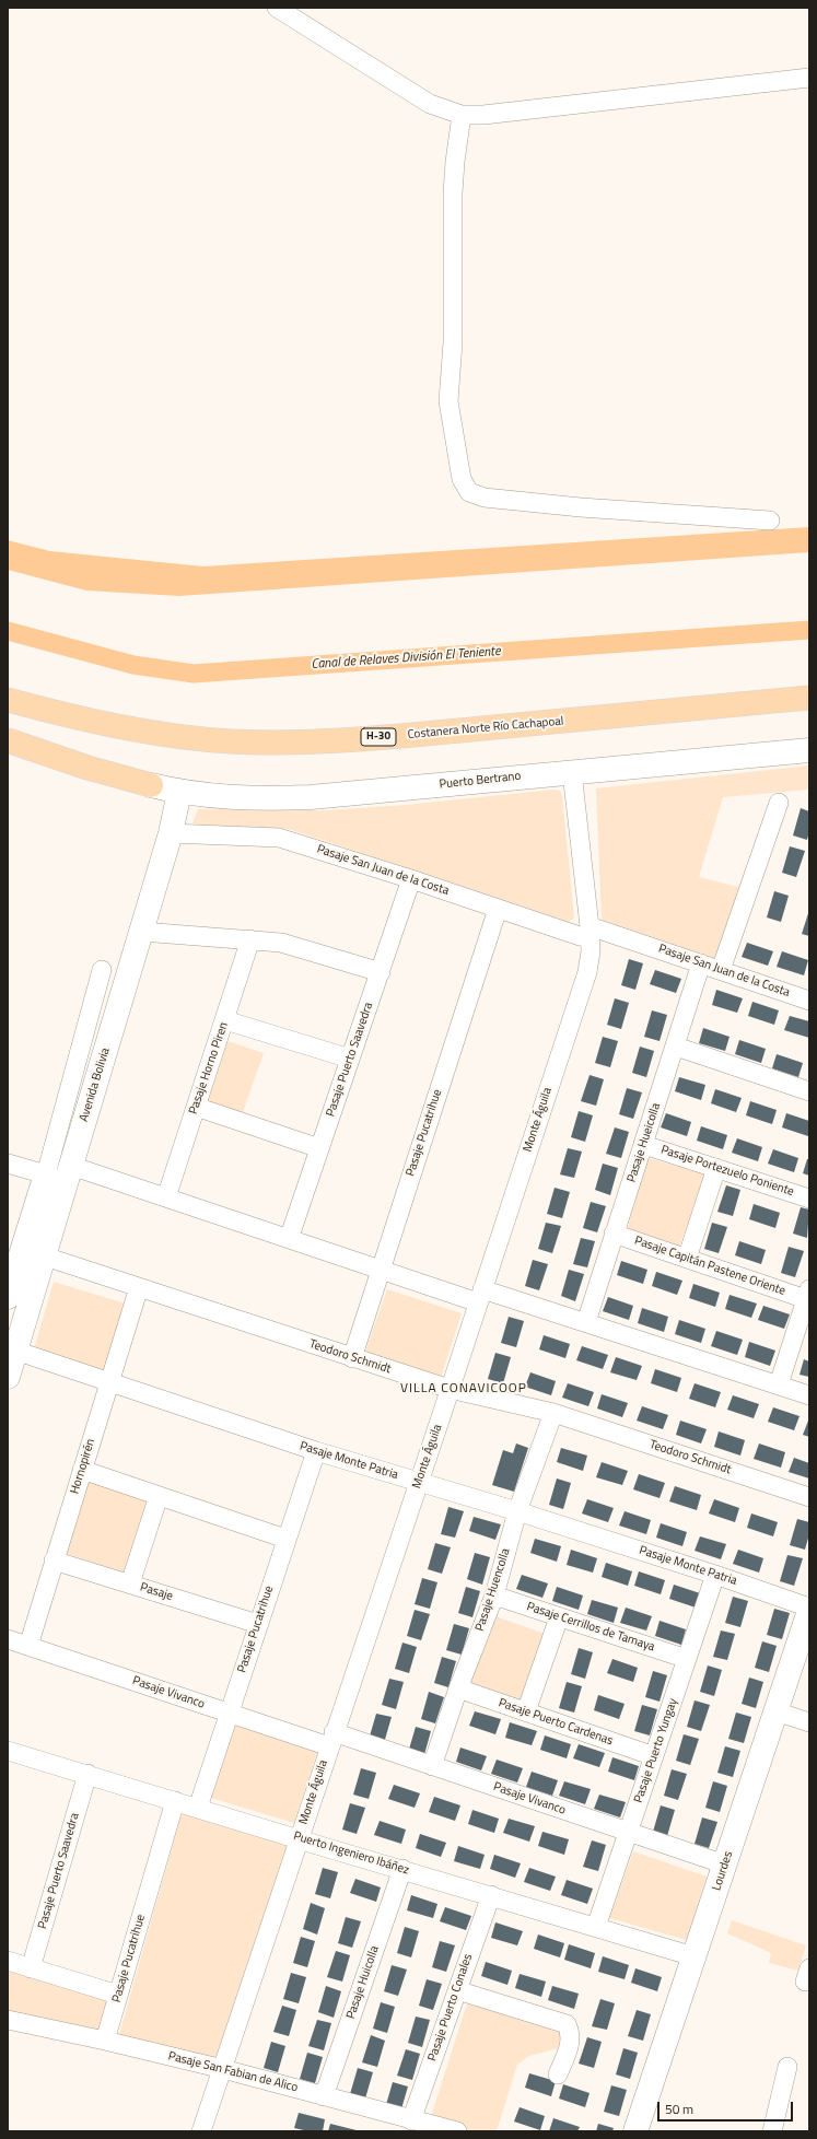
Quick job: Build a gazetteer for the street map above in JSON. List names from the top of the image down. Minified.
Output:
{"streets":{"main road":["Costanera Norte Río Cachapoal","H-30"],"street":["Puerto Bertrano","Pasaje San Juan de la Costa","Pasaje Puerto Saavedra","Pasaje Horno Piren","Avenida Bolivia","Monte Águila","Pasaje Pucatrihue","Pasaje Hueicolla","Pasaje Portezuelo Poniente","Pasaje Capitán Pastene Oriente","Teodoro Schmidt","Pasaje Monte Patria","Hornopirén","Pasaje Huencolla","Pasaje","Pasaje Cerrillos de Tamaya","Pasaje Vivanco","Pasaje Puerto Cardenas","Pasaje Puerto Yungay","Puerto Ingeniero Ibáñez","Lourdes","Pasaje Huicolla","Pasaje Puerto Conales","Pasaje San Fabian de Alico"]},"crossings":[["Puerto Bertrano","Avenida Bolivia"],["Puerto Bertrano","Monte Águila"],["Pasaje San Juan de la Costa","Pasaje Puerto Saavedra"],["Pasaje San Juan de la Costa","Avenida Bolivia"],["Pasaje San Juan de la Costa","Monte Águila"],["Pasaje San Juan de la Costa","Pasaje Pucatrihue"],["Pasaje San Juan de la Costa","Pasaje Hueicolla"],["Pasaje Puerto Saavedra","Puerto Ingeniero Ibáñez"],["Avenida Bolivia","Teodoro Schmidt"],["Avenida Bolivia","Pasaje Monte Patria"],["Monte Águila","Teodoro Schmidt"],["Monte Águila","Pasaje Monte Patria"],["Monte Águila","Pasaje Vivanco"],["Monte Águila","Puerto Ingeniero Ibáñez"],["Monte Águila","Pasaje San Fabian de Alico"],["Pasaje Pucatrihue","Teodoro Schmidt"],["Pasaje Pucatrihue","Pasaje Monte Patria"],["Pasaje Pucatrihue","Pasaje"],["Pasaje Pucatrihue","Pasaje Vivanco"],["Pasaje Pucatrihue","Puerto Ingeniero Ibáñez"],["Pasaje Pucatrihue","Pasaje San Fabian de Alico"],["Pasaje Hueicolla","Pasaje Portezuelo Poniente"],["Pasaje Hueicolla","Pasaje Capitán Pastene Oriente"],["Teodoro Schmidt","Hornopirén"],["Teodoro Schmidt","Pasaje Huencolla"],["Pasaje Monte Patria","Hornopirén"],["Pasaje Monte Patria","Pasaje Huencolla"],["Pasaje Monte Patria","Pasaje Puerto Yungay"],["Pasaje Monte Patria","Lourdes"],["Hornopirén","Pasaje"],["Hornopirén","Pasaje Vivanco"],["Pasaje Huencolla","Pasaje Cerrillos de Tamaya"],["Pasaje Huencolla","Pasaje Vivanco"],["Pasaje Huencolla","Pasaje Puerto Cardenas"],["Pasaje Cerrillos de Tamaya","Pasaje Puerto Yungay"],["Pasaje Vivanco","Pasaje Puerto Yungay"],["Pasaje Vivanco","Lourdes"],["Pasaje Puerto Cardenas","Pasaje Puerto Yungay"],["Pasaje Puerto Yungay","Puerto Ingeniero Ibáñez"],["Puerto Ingeniero Ibáñez","Lourdes"],["Puerto Ingeniero Ibáñez","Pasaje Huicolla"],["Puerto Ingeniero Ibáñez","Pasaje Puerto Conales"],["Pasaje Huicolla","Pasaje San Fabian de Alico"],["Pasaje Puerto Conales","Pasaje San Fabian de Alico"]],"districts":["VILLA CONAVICOOP"],"water":["Canal de Relaves División El Teniente"],"scale_bar":"50 m"}
